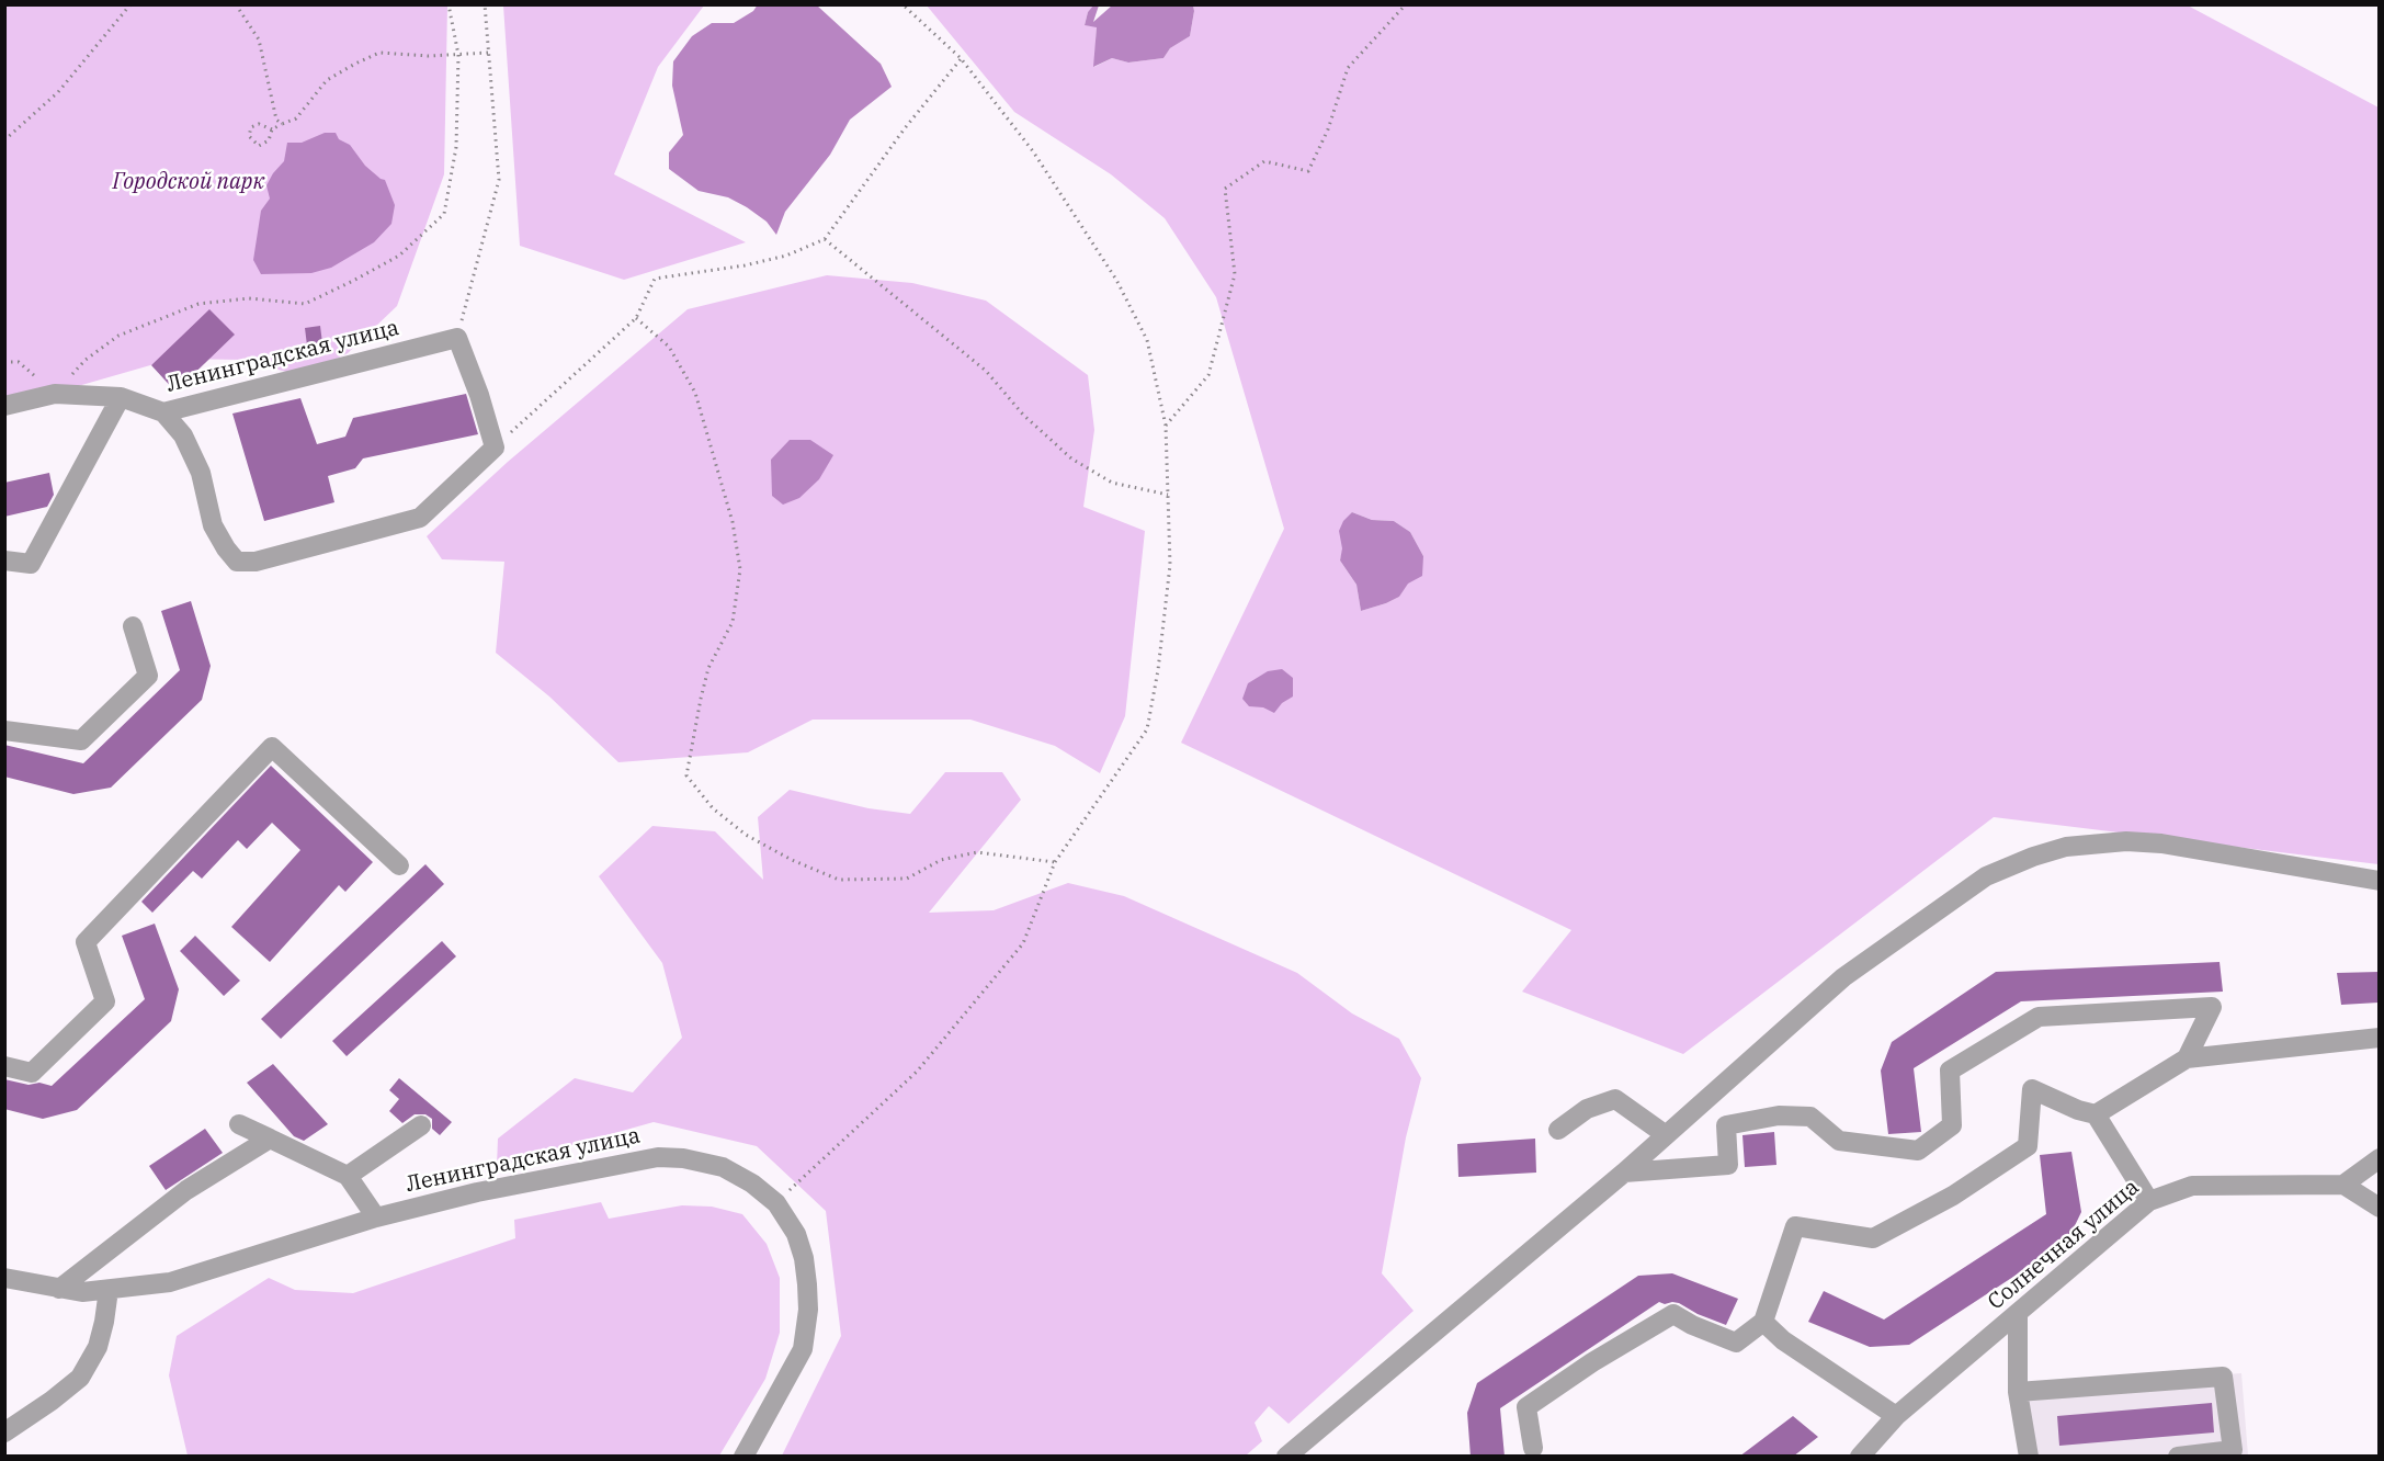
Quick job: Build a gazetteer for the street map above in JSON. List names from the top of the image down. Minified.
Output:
{"streets":{"street":["Ленинградская улица","Солнечная улица"]},"parks":["Городской парк"]}
